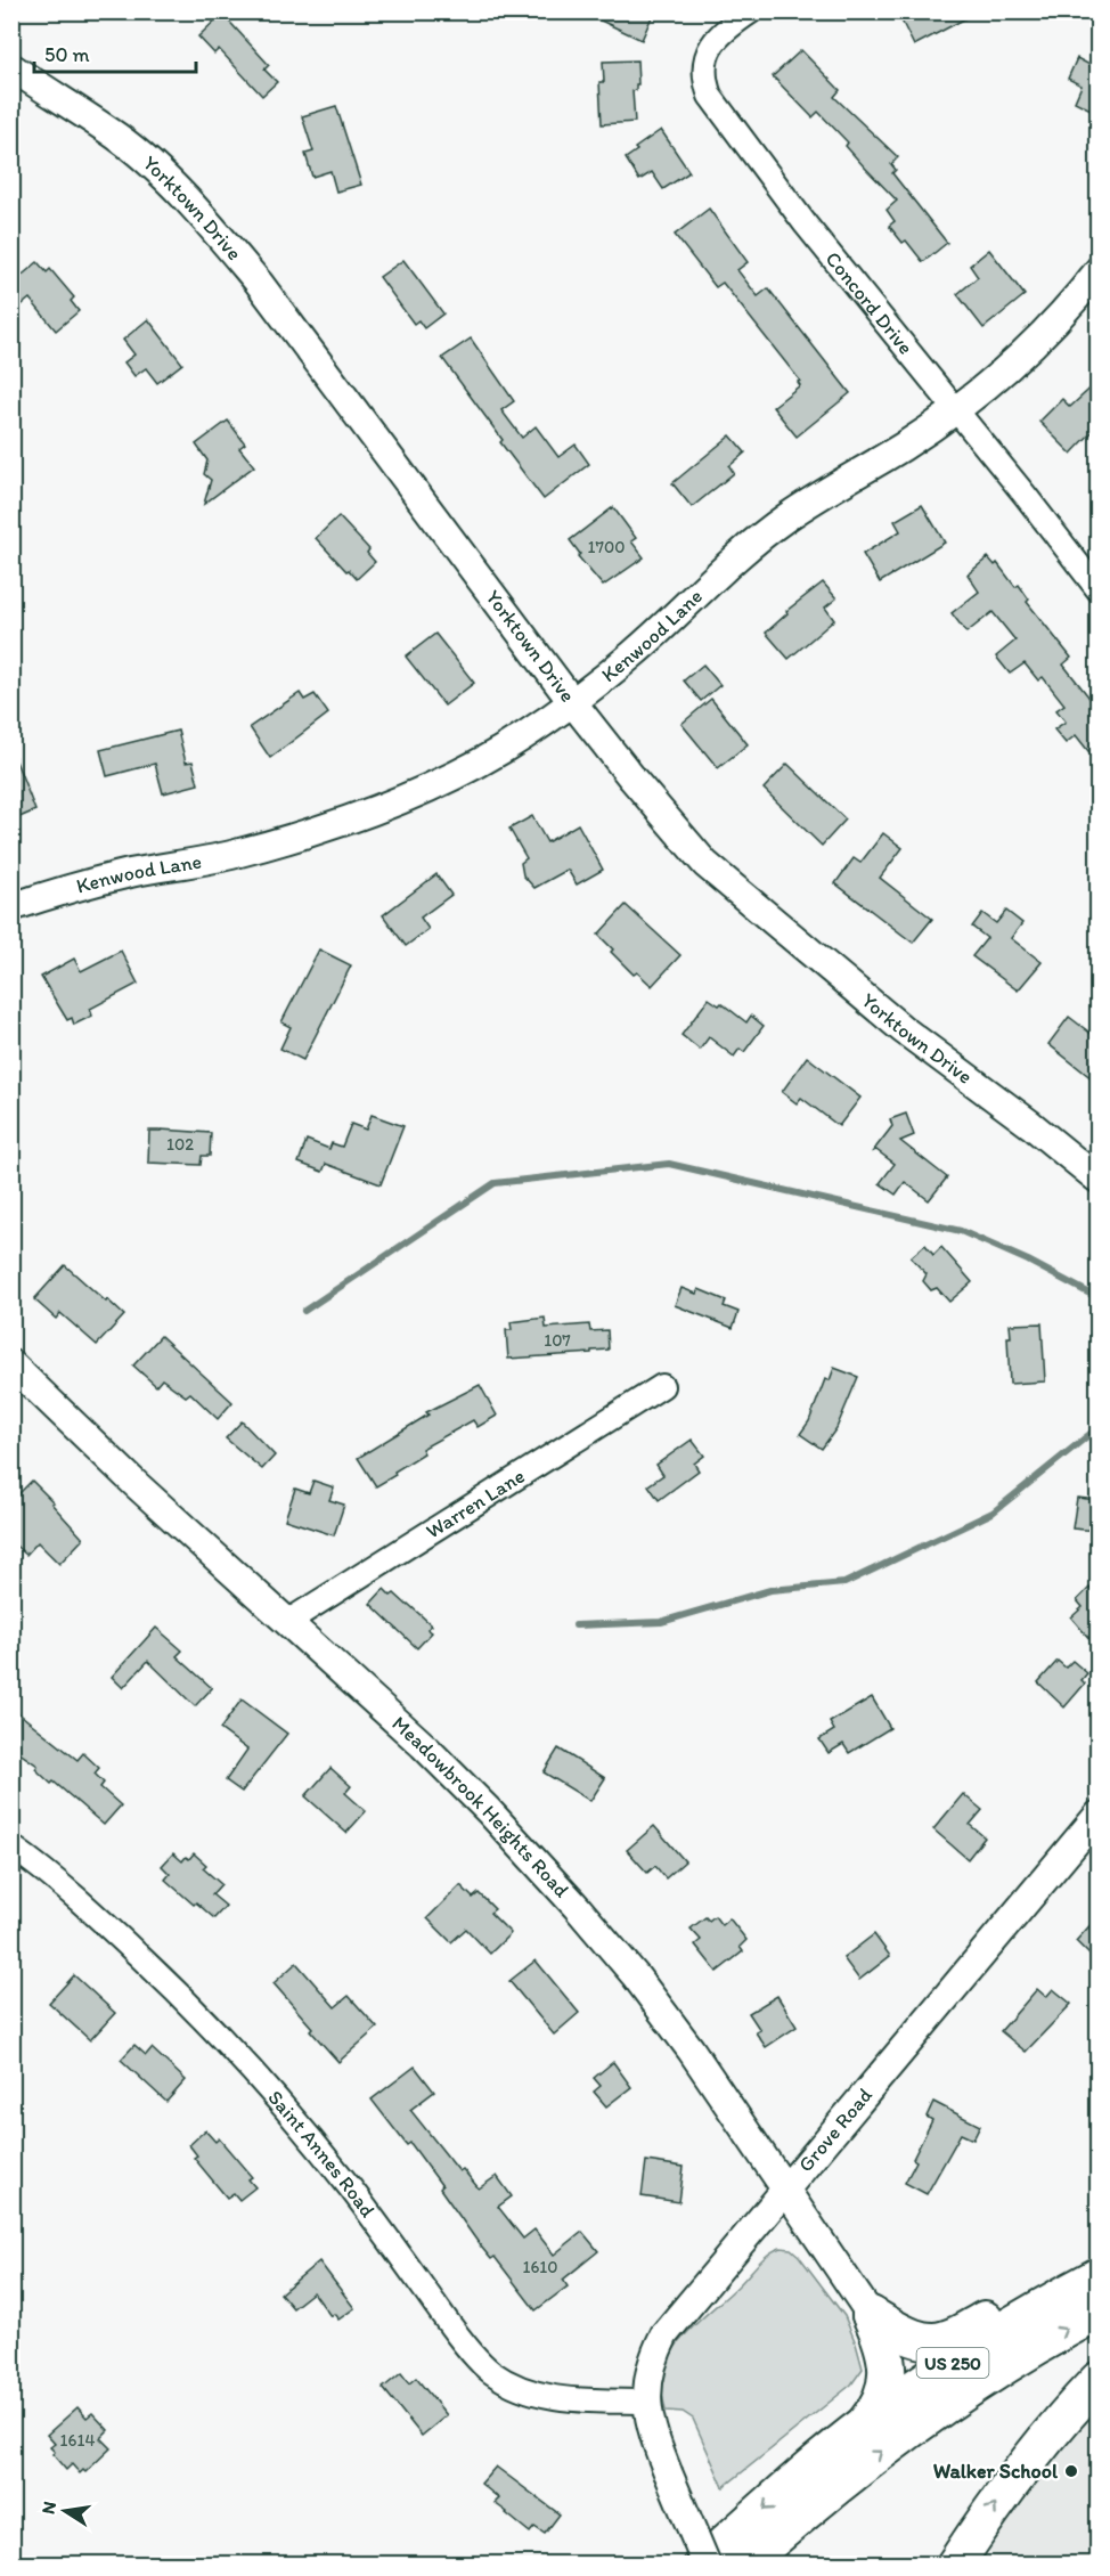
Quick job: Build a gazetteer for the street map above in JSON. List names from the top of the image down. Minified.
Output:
{"streets":{"highway":["US 250"],"street":["Yorktown Drive","Concord Drive","Kenwood Lane","Warren Lane","Meadowbrook Heights Road","Grove Road","Saint Annes Road"]},"crossings":[["Yorktown Drive","Kenwood Lane"],["Concord Drive","Kenwood Lane"],["Warren Lane","Meadowbrook Heights Road"],["Meadowbrook Heights Road","Grove Road"],["Grove Road","Saint Annes Road"],["Grove Road","US 250"]],"places":["Walker School"],"house_numbers":["1700","102","107","1610","1614"],"scale_bar":"50 m","north":"left"}
